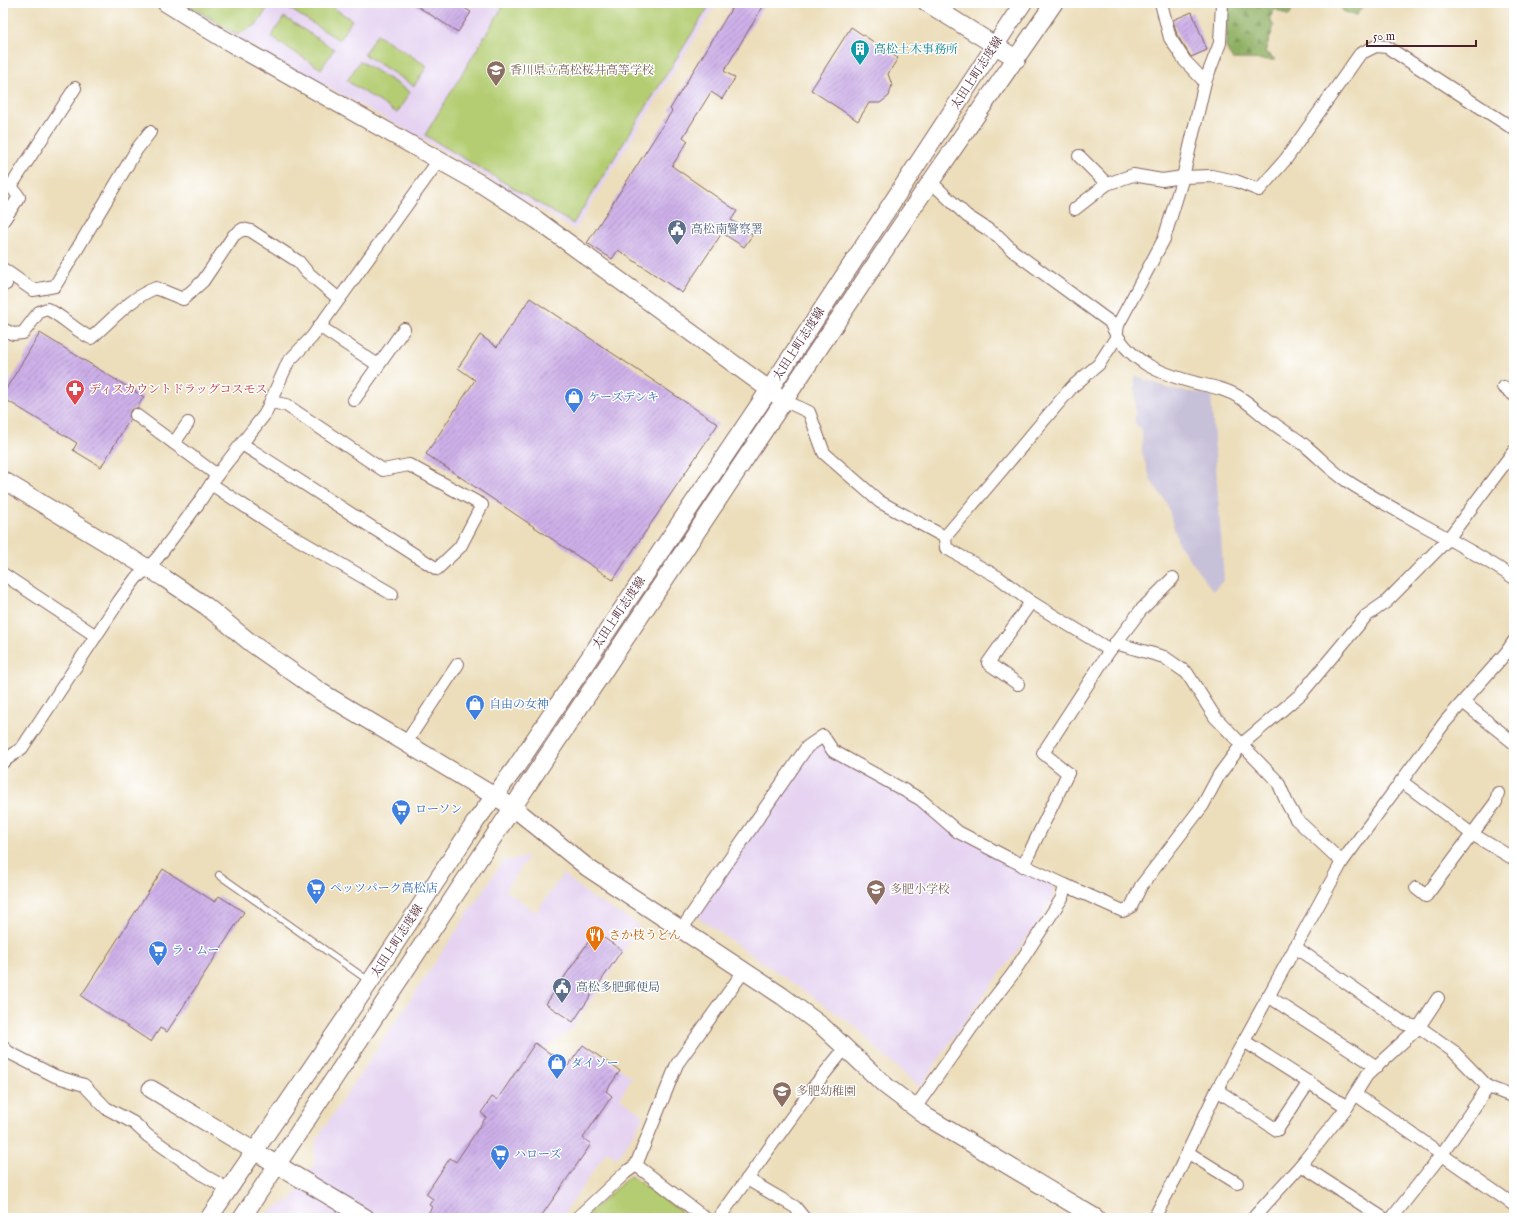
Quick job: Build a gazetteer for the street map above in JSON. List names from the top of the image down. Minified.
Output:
{"streets":{"main road":["太田上町志度線"]},"places":{"building":["高松土木事務所"],"school or university":["香川県立高松桜井高等学校","多肥小学校","多肥幼稚園"],"public building":["高松南警察署","高松多肥郵便局"],"pharmacy":["ディスカウントドラッグコスモス"],"shop":["ケーズデンキ","自由の女神","ダイソー"],"supermarket":["ローソン","ペッツパーク高松店","ラ・ムー","ハローズ"],"restaurant":["さか枝うどん"]},"scale_bar":"50 m"}
